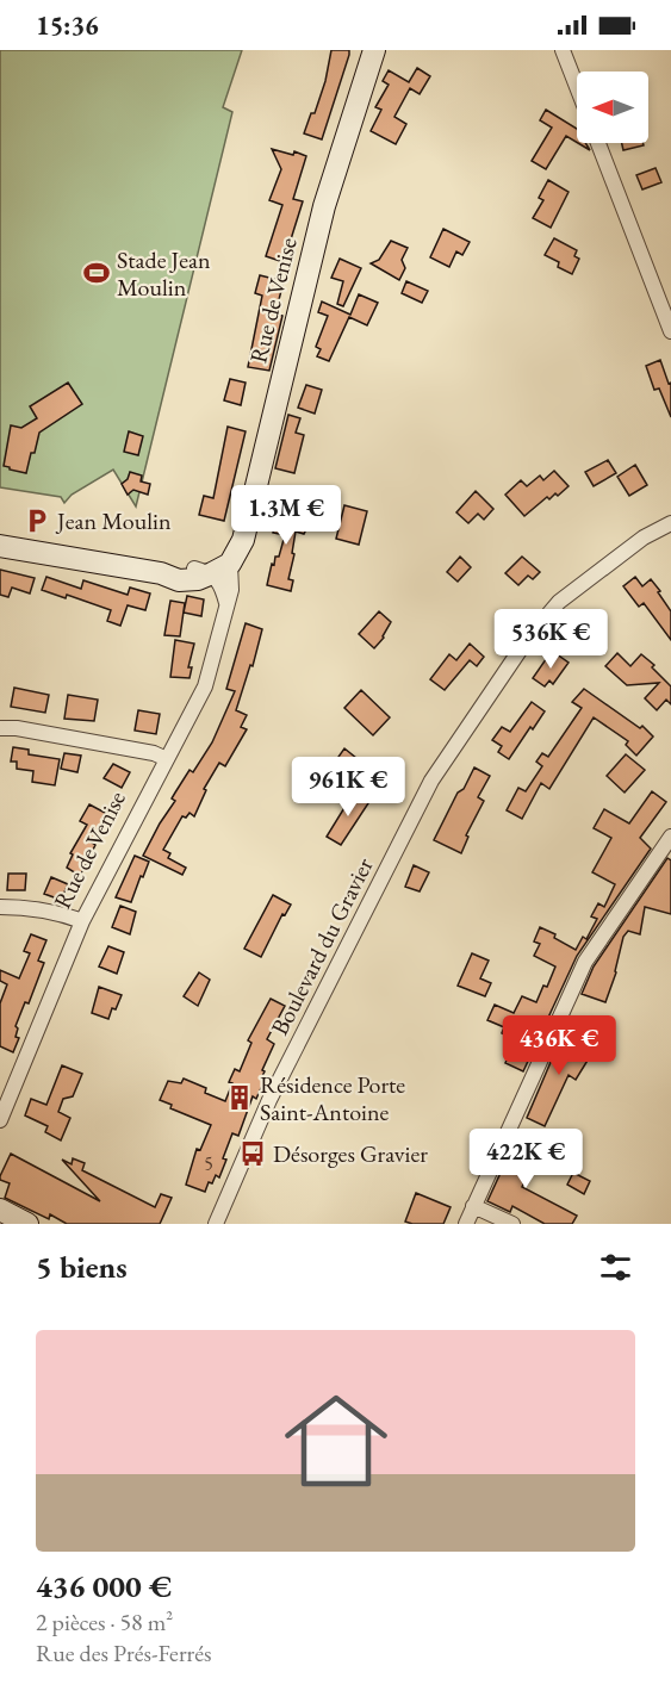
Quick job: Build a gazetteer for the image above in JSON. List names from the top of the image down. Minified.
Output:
{"streets":{"main road":["Rue de Venise"],"street":["Boulevard du Gravier"]},"places":{"sports":["Stade Jean Moulin"],"parking":["Jean Moulin"],"building":["Résidence Porte Saint-Antoine"],"bus stop":["Désorges Gravier"]},"house_numbers":["5"],"north":"left","page":{"status":"15:36","price":["1.3M €","536K €","961K €","436K €","422K €"],"heading":"5 biens","list":[{"name":"436 000 €","note":"2 pièces · 58 m² · Rue des Prés-Ferrés"}]}}
